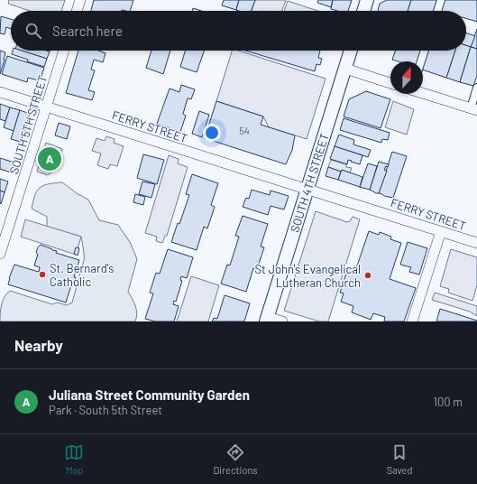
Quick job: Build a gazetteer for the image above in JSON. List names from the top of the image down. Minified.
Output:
{"streets":{"street":["SOUTH 5TH STREET","FERRY STREET","SOUTH 4TH STREET"]},"crossings":[["SOUTH 5TH STREET","FERRY STREET"],["FERRY STREET","SOUTH 4TH STREET"]],"places":["St. Bernard's Catholic","St John's Evangelical Lutheran Church"],"house_numbers":["54"],"north":"top","page":{"search":"Search here","pins":"A","heading":"Nearby","list":[{"mark":"A","name":"Juliana Street Community Garden","note":"Park · South 5th Street","value":"100 m"}],"nav":["Map","Directions","Saved"]}}
